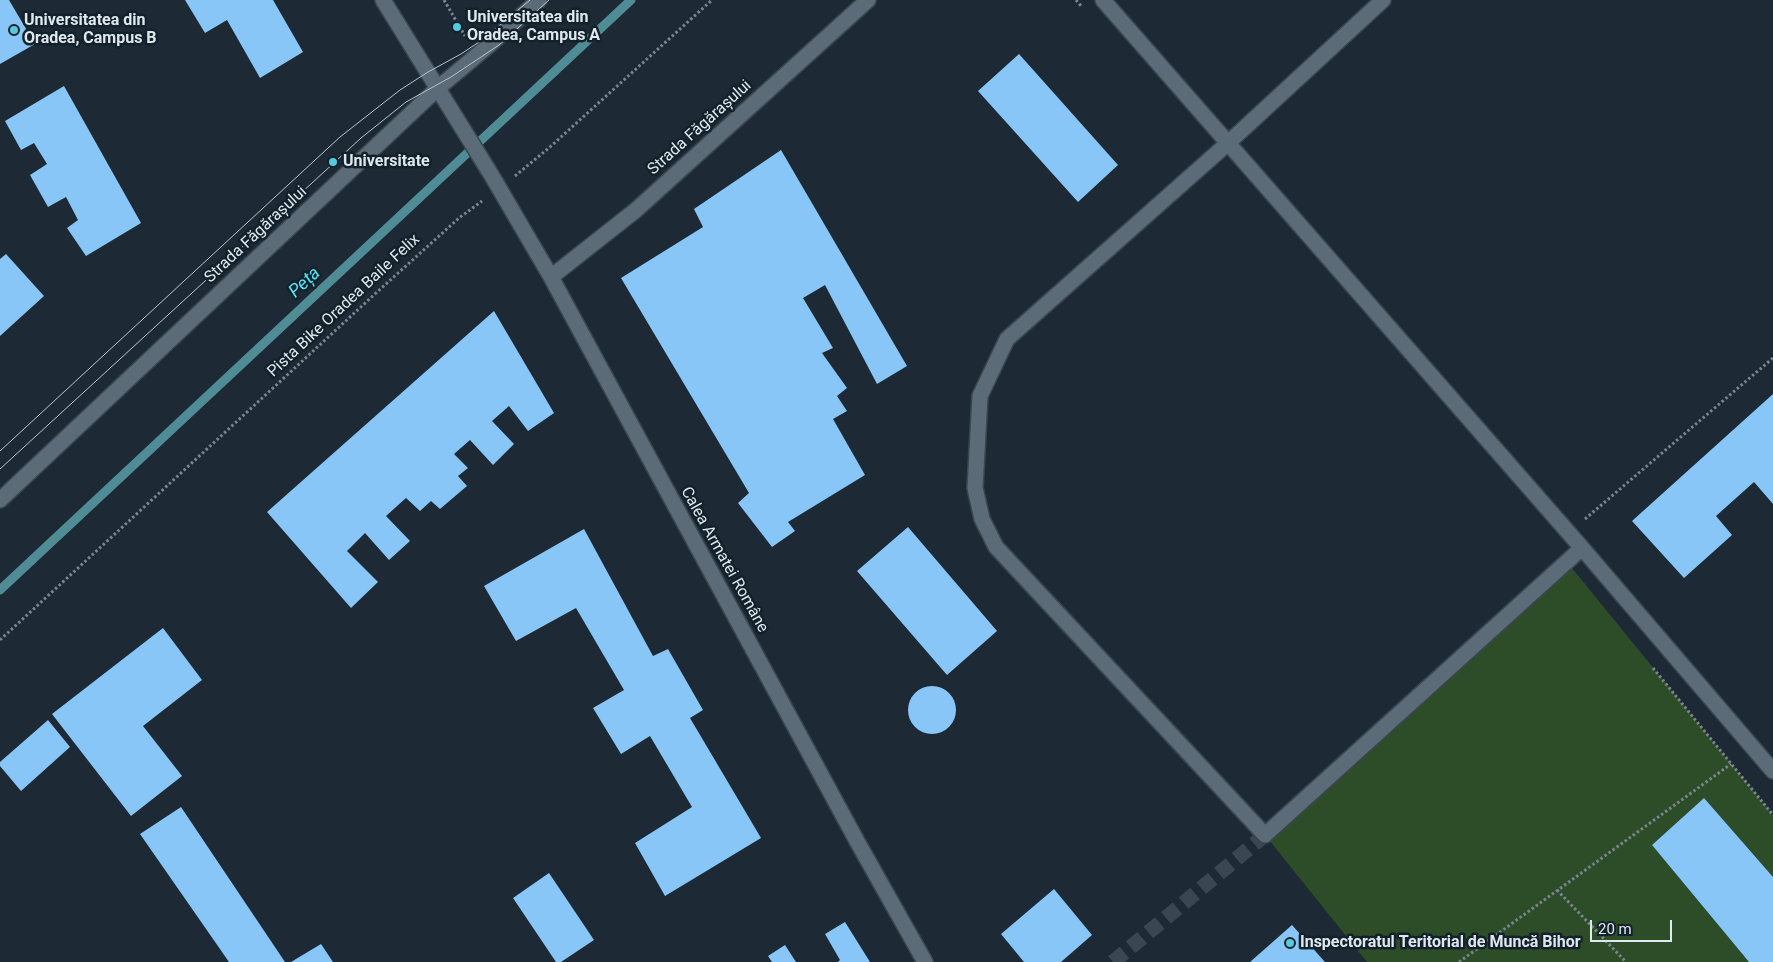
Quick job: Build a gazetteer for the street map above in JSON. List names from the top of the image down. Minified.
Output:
{"streets":{"street":["Strada Făgărașului","Calea Armatei Române"],"path":["Pista Bike Oradea Baile Felix"]},"crossings":[["Strada Făgărașului","Calea Armatei Române"],["Pista Bike Oradea Baile Felix","Calea Armatei Române"]],"water":["Peța"],"places":["Universitatea din Oradea, Campus A","Universitatea din Oradea, Campus B","Universitate","Inspectoratul Teritorial de Muncă Bihor"],"scale_bar":"20 m"}
